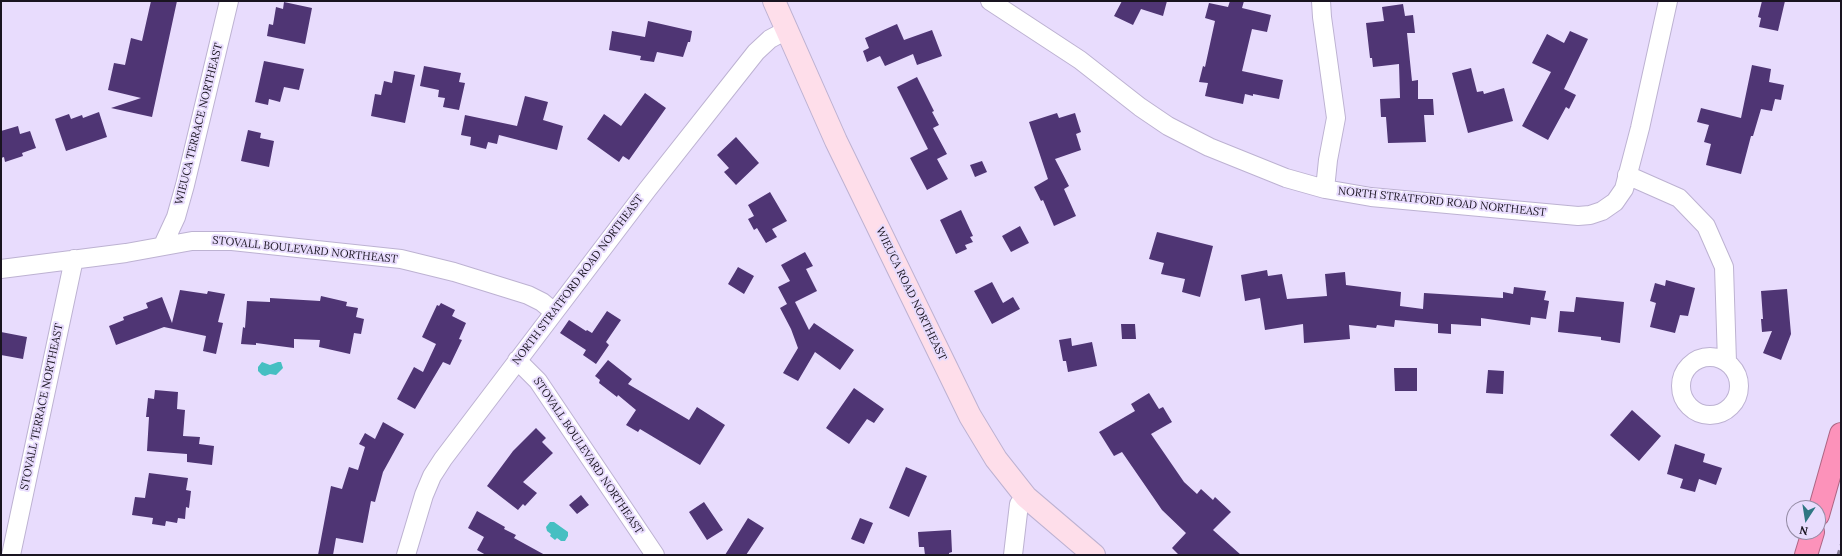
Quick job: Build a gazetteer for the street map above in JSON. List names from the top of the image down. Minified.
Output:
{"streets":{"street":["WIEUCA TERRACE NORTHEAST","NORTH STRATFORD ROAD NORTHEAST","STOVALL BOULEVARD NORTHEAST","WIEUCA ROAD NORTHEAST","STOVALL TERRACE NORTHEAST"]},"crossings":[["WIEUCA TERRACE NORTHEAST","STOVALL BOULEVARD NORTHEAST"],["NORTH STRATFORD ROAD NORTHEAST","STOVALL BOULEVARD NORTHEAST"],["NORTH STRATFORD ROAD NORTHEAST","WIEUCA ROAD NORTHEAST"],["STOVALL BOULEVARD NORTHEAST","STOVALL TERRACE NORTHEAST"]],"north":"bottom"}
